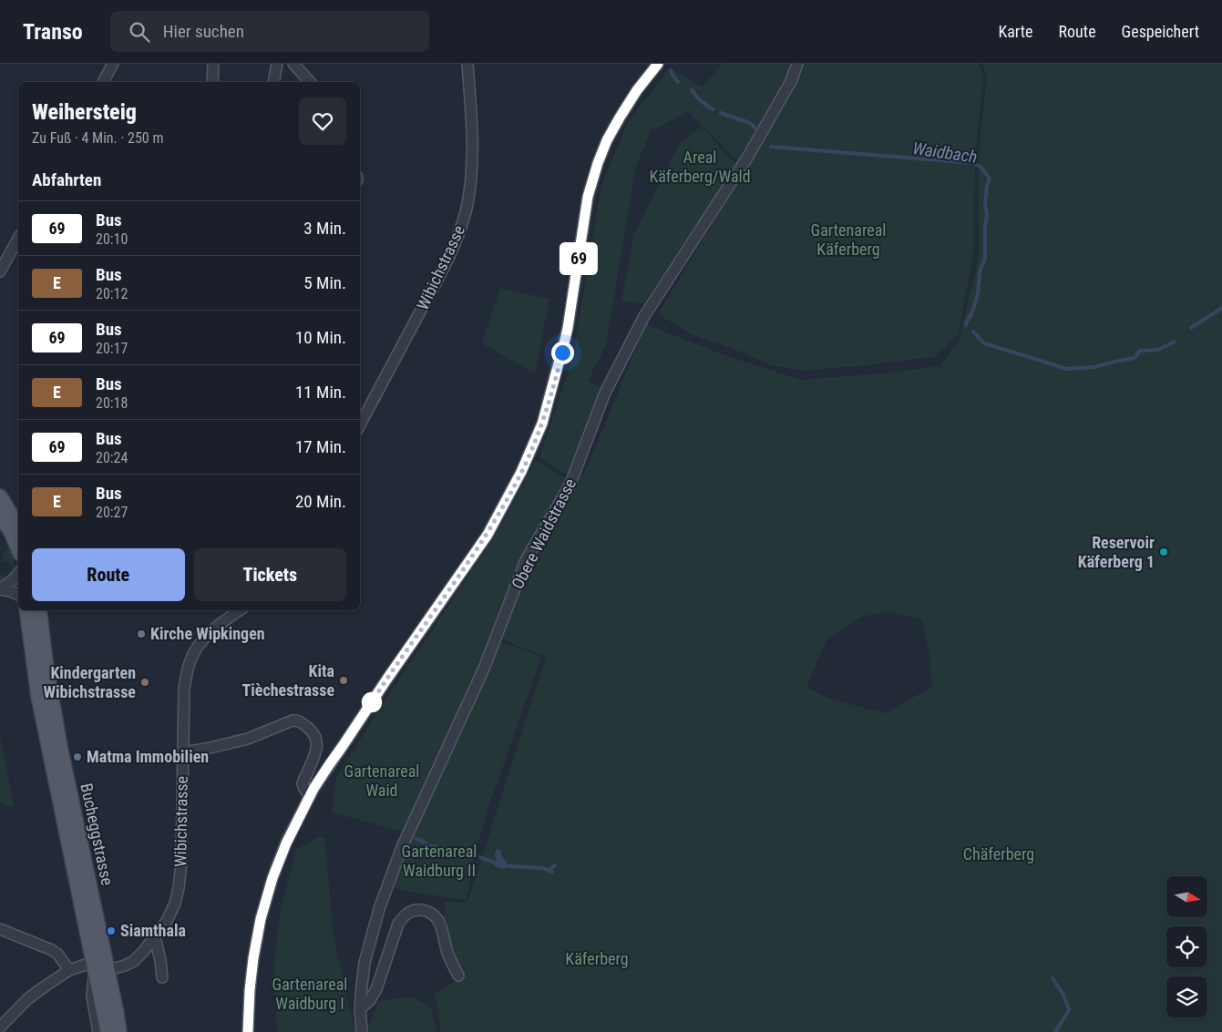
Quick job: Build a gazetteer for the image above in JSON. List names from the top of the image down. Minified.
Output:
{"streets":{"main road":["Bucheggstrasse"],"street":["Wibichstrasse","Obere Waidstrasse"]},"crossings":[["Wibichstrasse","Bucheggstrasse"]],"water":["Waidbach"],"parks":["Areal Käferberg/Wald","Gartenareal Käferberg","Gartenareal Waid","Gartenareal Waidburg II","Chäferberg","Käferberg","Gartenareal Waidburg I"],"places":["Reservoir Käferberg 1","Kirche Wipkingen","Kita Tièchestrasse","Kindergarten Wibichstrasse","Matma Immobilien","Siamthala"],"lines":["bus line 69"],"north":"right","page":{"header":"Transo","search":"Hier suchen","nav":["Karte","Route","Gespeichert"],"on_map":"69","heading":[["Weihersteig","Zu Fuß · 4 Min. · 250 m"],"Abfahrten"],"list":[{"mark":"69","name":"Bus","note":"20:10","value":"3 Min."},{"mark":"E","name":"Bus","note":"20:12","value":"5 Min."},{"mark":"69","name":"Bus","note":"20:17","value":"10 Min."},{"mark":"E","name":"Bus","note":"20:18","value":"11 Min."},{"mark":"69","name":"Bus","note":"20:24","value":"17 Min."},{"mark":"E","name":"Bus","note":"20:27","value":"20 Min."}],"buttons":["Route","Tickets"]}}
